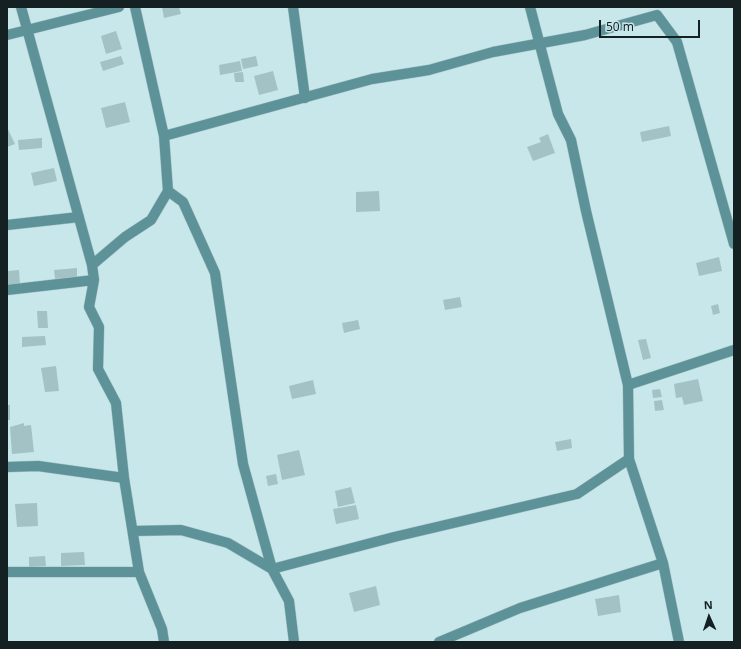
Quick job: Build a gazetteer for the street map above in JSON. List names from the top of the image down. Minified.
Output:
{"scale_bar":"50 m","north":"top"}
